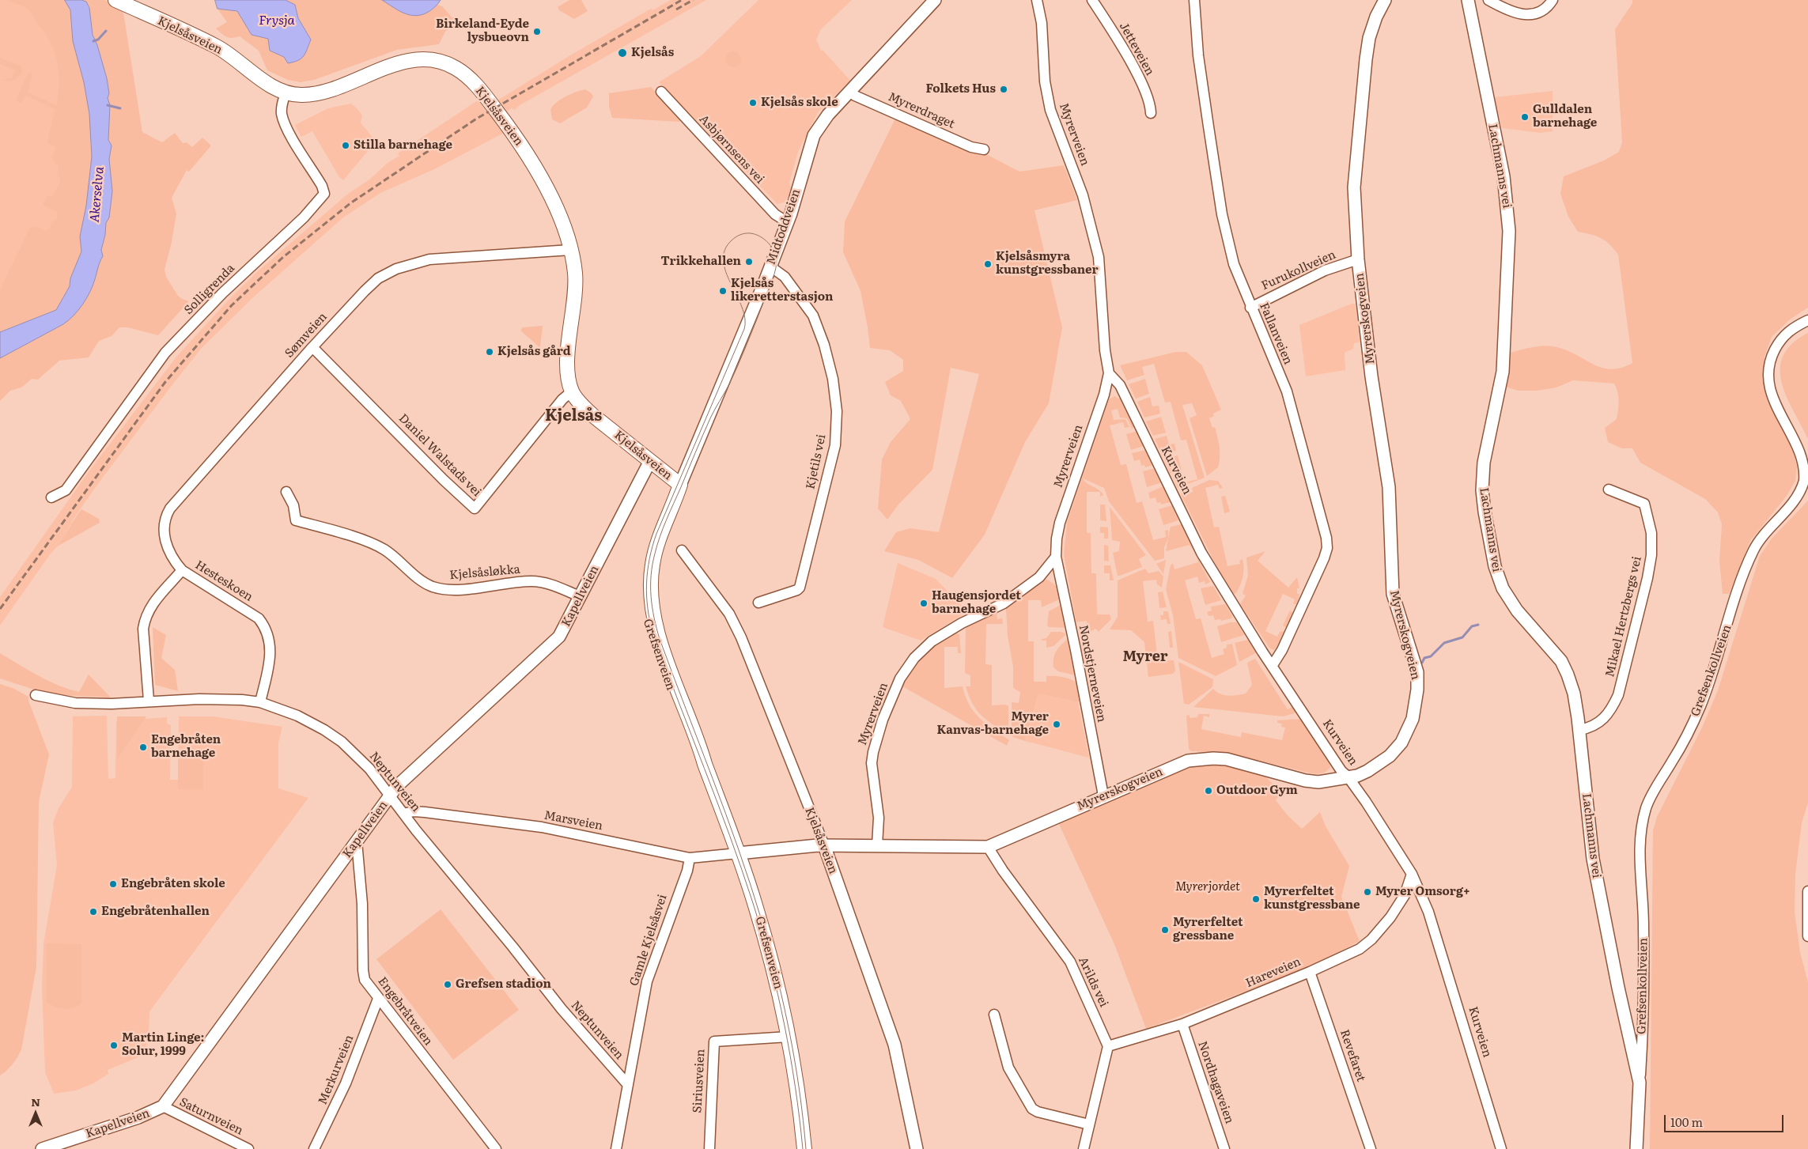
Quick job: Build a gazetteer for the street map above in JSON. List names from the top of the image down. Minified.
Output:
{"streets":{"main road":["Kjelsåsveien","Grefsenveien"],"street":["Jetteveien","Myrerdraget","Myrerveien","Asbjørnsens vei","Lachmanns vei","Midtoddveien","Furukollveien","Solligrenda","Myrerskogveien","Fallanveien","Sømveien","Daniel Walstads vei","Kjetils vei","Kurveien","Kjelsåsløkka","Hesteskoen","Kapellveien","Mikael Hertzbergs vei","Grefsenkollveien","Nordstjerneveien","Neptunveien","Marsveien","Gamle Kjelsåsvei","Hareveien","Arilds vei","Engebråtveien","Revefaret","Merkurveien","Siriusveien","Nordhagaveien","Saturnveien"]},"crossings":[["Kjelsåsveien","Midtoddveien"],["Kjelsåsveien","Solligrenda"],["Kjelsåsveien","Myrerskogveien"],["Kjelsåsveien","Sømveien"],["Kjelsåsveien","Daniel Walstads vei"],["Kjelsåsveien","Kapellveien"],["Kjelsåsveien","Grefsenveien"],["Myrerdraget","Midtoddveien"],["Myrerveien","Myrerskogveien"],["Myrerveien","Kurveien"],["Myrerveien","Nordstjerneveien"],["Asbjørnsens vei","Midtoddveien"],["Lachmanns vei","Mikael Hertzbergs vei"],["Lachmanns vei","Grefsenkollveien"],["Midtoddveien","Kjetils vei"],["Midtoddveien","Grefsenveien"],["Furukollveien","Myrerskogveien"],["Furukollveien","Fallanveien"],["Myrerskogveien","Kurveien"],["Myrerskogveien","Grefsenveien"],["Myrerskogveien","Nordstjerneveien"],["Myrerskogveien","Marsveien"],["Myrerskogveien","Arilds vei"],["Fallanveien","Kurveien"],["Sømveien","Daniel Walstads vei"],["Sømveien","Hesteskoen"],["Kurveien","Hareveien"],["Kjelsåsløkka","Kapellveien"],["Hesteskoen","Neptunveien"],["Kapellveien","Neptunveien"],["Kapellveien","Engebråtveien"],["Kapellveien","Saturnveien"],["Grefsenveien","Marsveien"],["Grefsenveien","Siriusveien"],["Neptunveien","Marsveien"],["Neptunveien","Gamle Kjelsåsvei"],["Marsveien","Gamle Kjelsåsvei"],["Hareveien","Arilds vei"],["Hareveien","Revefaret"],["Hareveien","Nordhagaveien"],["Engebråtveien","Merkurveien"]],"districts":["Kjelsås","Myrer"],"water":["Frysja","Akerselva"],"parks":["Myrerjordet"],"places":["Birkeland-Eyde lysbueovn","Kjelsås","Folkets Hus","Kjelsås skole","Gulldalen barnehage","Stilla barnehage","Trikkehallen","Kjelsåsmyra kunstgressbaner","Kjelsås likeretterstasjon","Kjelsås gård","Haugensjordet barnehage","Myrer Kanvas-barnehage","Engebråten barnehage","Outdoor Gym","Engebråten skole","Myrer Omsorg+","Myrerfeltet kunstgressbane","Engebråtenhallen","Myrerfeltet gressbane","Grefsen stadion","Martin Linge: Solur, 1999"],"scale_bar":"100 m","north":"top"}
